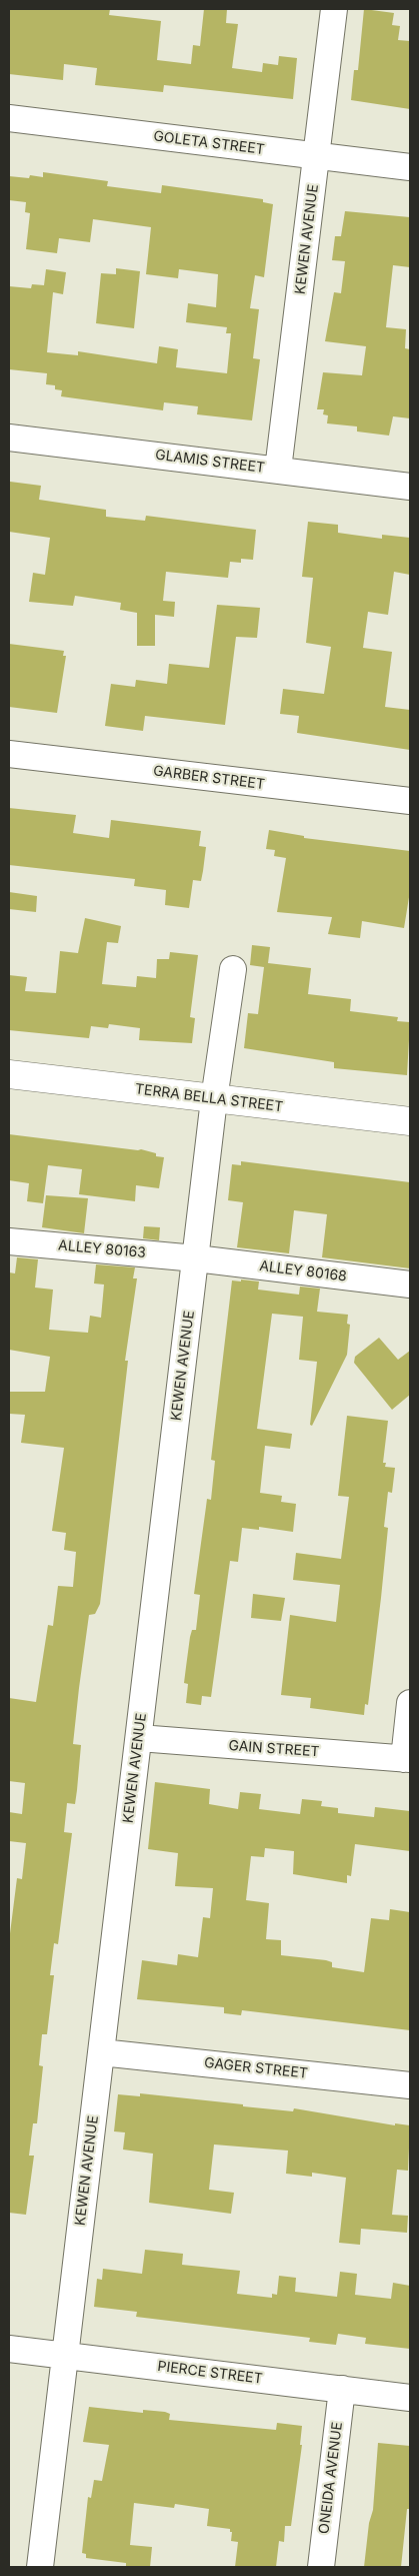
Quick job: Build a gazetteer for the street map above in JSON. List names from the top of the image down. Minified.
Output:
{"streets":{"main road":["TERRA BELLA STREET"],"street":["GOLETA STREET","KEWEN AVENUE","GLAMIS STREET","GARBER STREET","ALLEY 80163","ALLEY 80168","GAIN STREET","GAGER STREET","PIERCE STREET","ONEIDA AVENUE"]},"crossings":[["GOLETA STREET","KEWEN AVENUE"],["KEWEN AVENUE","GLAMIS STREET"],["KEWEN AVENUE","TERRA BELLA STREET"],["KEWEN AVENUE","ALLEY 80163"],["KEWEN AVENUE","ALLEY 80168"],["KEWEN AVENUE","GAIN STREET"],["KEWEN AVENUE","GAGER STREET"],["KEWEN AVENUE","PIERCE STREET"],["ALLEY 80163","ALLEY 80168"],["PIERCE STREET","ONEIDA AVENUE"]]}
